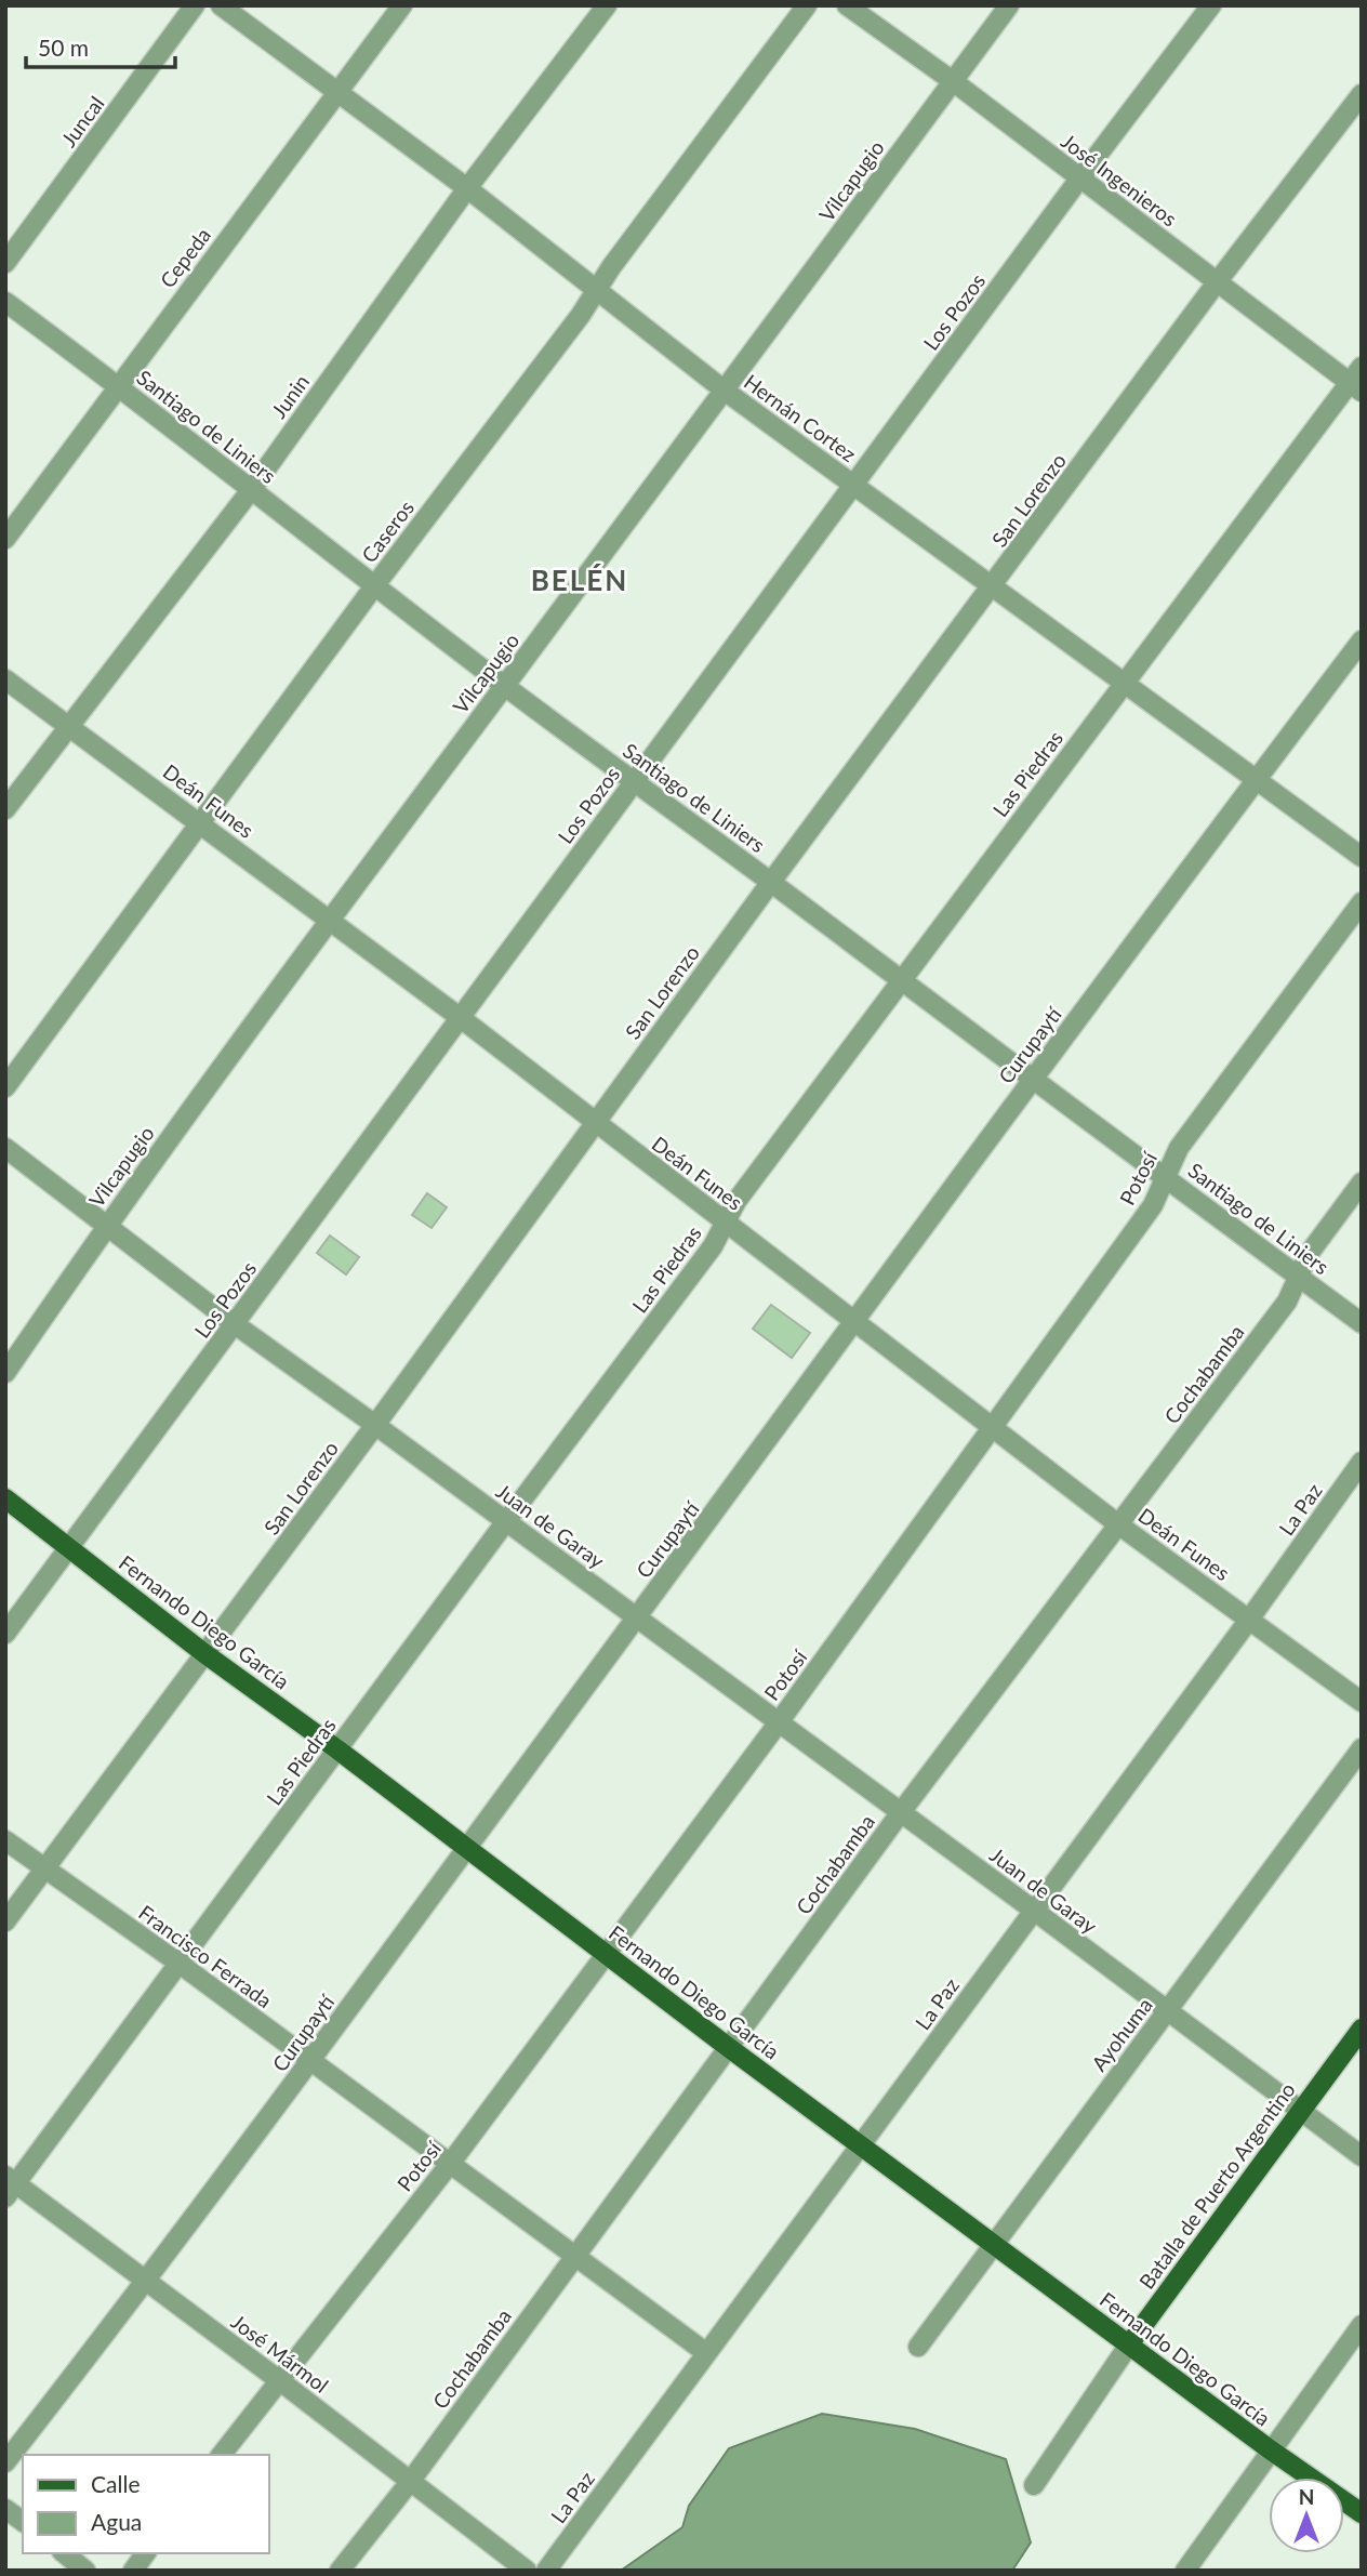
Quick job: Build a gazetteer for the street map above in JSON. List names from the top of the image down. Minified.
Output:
{"streets":{"main road":["Fernando Diego García","Batalla de Puerto Argentino"],"street":["Juncal","José Ingenieros","Vilcapugio","Cepeda","Los Pozos","Junin","Hernán Cortez","Santiago de Liniers","San Lorenzo","Caseros","Las Piedras","Deán Funes","Curupaytí","Potosí","Cochabamba","La Paz","Juan de Garay","Francisco Ferrada","Ayohuma","José Mármol"]},"crossings":[["José Ingenieros","Vilcapugio"],["José Ingenieros","Los Pozos"],["José Ingenieros","San Lorenzo"],["José Ingenieros","Las Piedras"],["Vilcapugio","Hernán Cortez"],["Vilcapugio","Santiago de Liniers"],["Vilcapugio","Deán Funes"],["Vilcapugio","Juan de Garay"],["Cepeda","Hernán Cortez"],["Cepeda","Santiago de Liniers"],["Los Pozos","Hernán Cortez"],["Los Pozos","Santiago de Liniers"],["Los Pozos","Deán Funes"],["Los Pozos","Juan de Garay"],["Los Pozos","Fernando Diego García"],["Junin","Hernán Cortez"],["Junin","Santiago de Liniers"],["Junin","Deán Funes"],["Hernán Cortez","San Lorenzo"],["Hernán Cortez","Caseros"],["Hernán Cortez","Las Piedras"],["Hernán Cortez","Curupaytí"],["Santiago de Liniers","San Lorenzo"],["Santiago de Liniers","Caseros"],["Santiago de Liniers","Las Piedras"],["Santiago de Liniers","Curupaytí"],["Santiago de Liniers","Potosí"],["Santiago de Liniers","Cochabamba"],["San Lorenzo","Deán Funes"],["San Lorenzo","Juan de Garay"],["San Lorenzo","Fernando Diego García"],["San Lorenzo","Francisco Ferrada"],["Caseros","Deán Funes"],["Las Piedras","Deán Funes"],["Las Piedras","Juan de Garay"],["Las Piedras","Fernando Diego García"],["Las Piedras","Francisco Ferrada"],["Las Piedras","José Mármol"],["Deán Funes","Curupaytí"],["Deán Funes","Potosí"],["Deán Funes","Cochabamba"],["Deán Funes","La Paz"],["Curupaytí","Juan de Garay"],["Curupaytí","Fernando Diego García"],["Curupaytí","Francisco Ferrada"],["Curupaytí","José Mármol"],["Potosí","Juan de Garay"],["Potosí","Fernando Diego García"],["Potosí","Francisco Ferrada"],["Potosí","José Mármol"],["Cochabamba","Juan de Garay"],["Cochabamba","Fernando Diego García"],["Cochabamba","Francisco Ferrada"],["Cochabamba","José Mármol"],["La Paz","Juan de Garay"],["La Paz","Fernando Diego García"],["La Paz","Francisco Ferrada"],["Juan de Garay","Ayohuma"],["Juan de Garay","Batalla de Puerto Argentino"],["Fernando Diego García","Ayohuma"],["Fernando Diego García","Batalla de Puerto Argentino"]],"districts":["BELÉN"],"legend":["Calle","Agua"],"scale_bar":"50 m","north":"top"}
